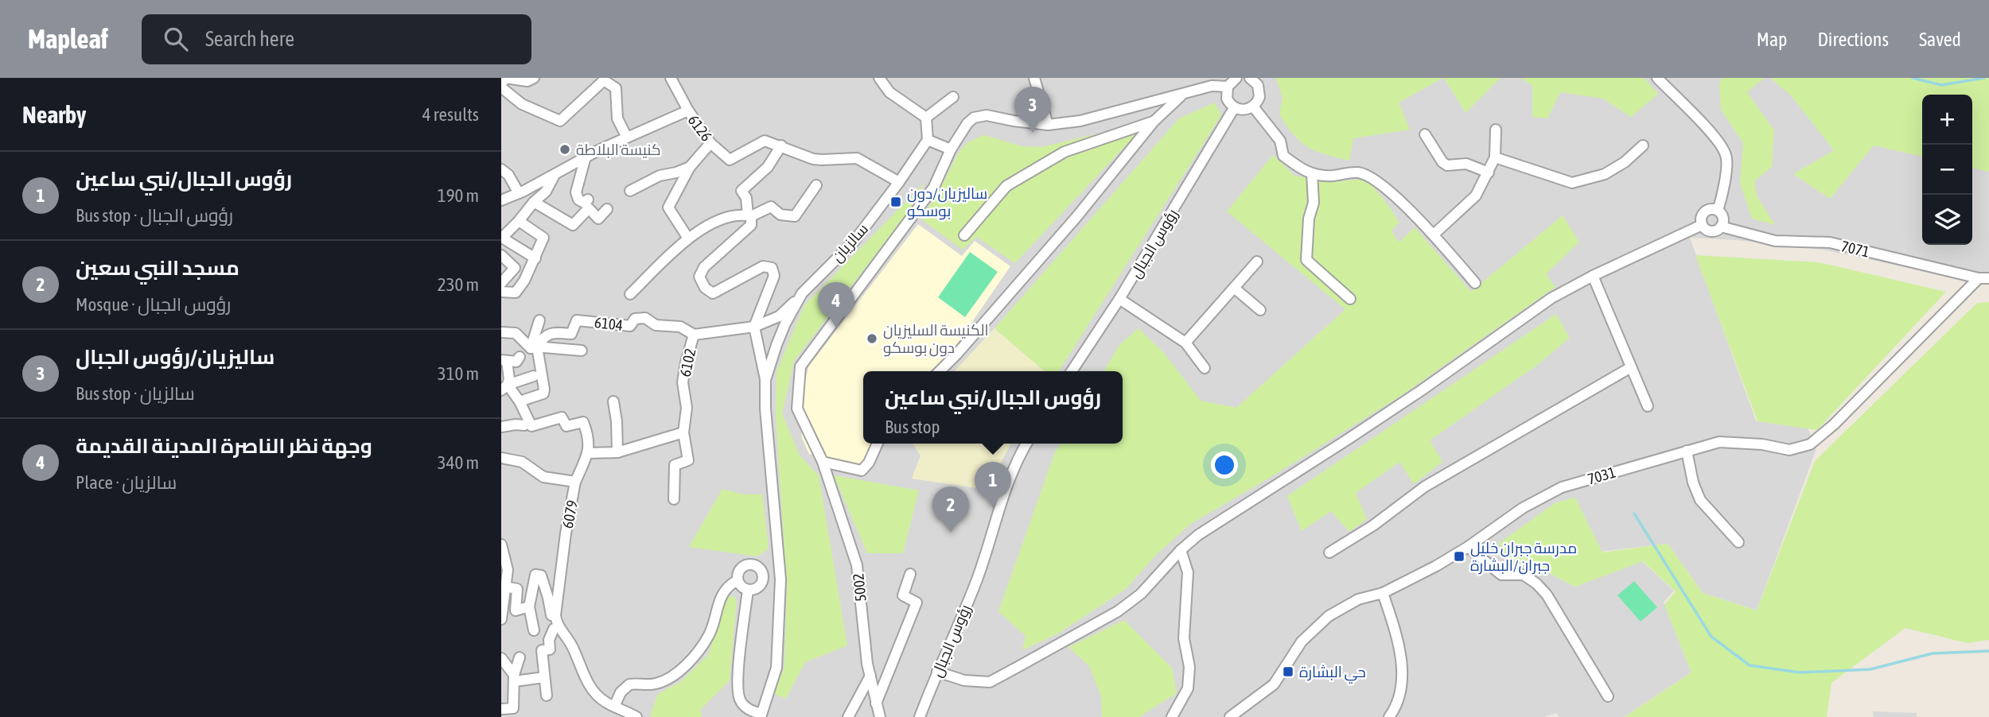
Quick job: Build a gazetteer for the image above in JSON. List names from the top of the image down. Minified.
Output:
{"streets":{"street":["6126","سالزيان","رؤوس الجبال","7071","6104","6102","7031","6079","5002"]},"crossings":[["6126","سالزيان"],["سالزيان","6102"],["7071","7031"],["6104","6102"]],"places":{"other":["كنيسة البلاطة","الكنيسة السليزيان دون بوسكو"],"transit":["ساليزيان/دون بوسكو","مدرسة جبران خليل جبران/البشارة","حي البشارة"]},"page":{"header":"Mapleaf","search":"Search here","nav":["Map","Directions","Saved"],"heading":["Nearby","4 results"],"pins":["3","4","1","2"],"map_buttons":["+","−"],"list":[{"mark":"1","name":"رؤوس الجبال/نبي ساعين","note":"Bus stop · رؤوس الجبال","value":"190 m"},{"mark":"2","name":"مسجد النبي سعين","note":"Mosque · رؤوس الجبال","value":"230 m"},{"mark":"3","name":"ساليزيان/رؤوس الجبال","note":"Bus stop · سالزيان","value":"310 m"},{"mark":"4","name":"وجهة نظر الناصرة المدينة القديمة","note":"Place · سالزيان","value":"340 m"}],"popup":["رؤوس الجبال/نبي ساعين","Bus stop"]}}
